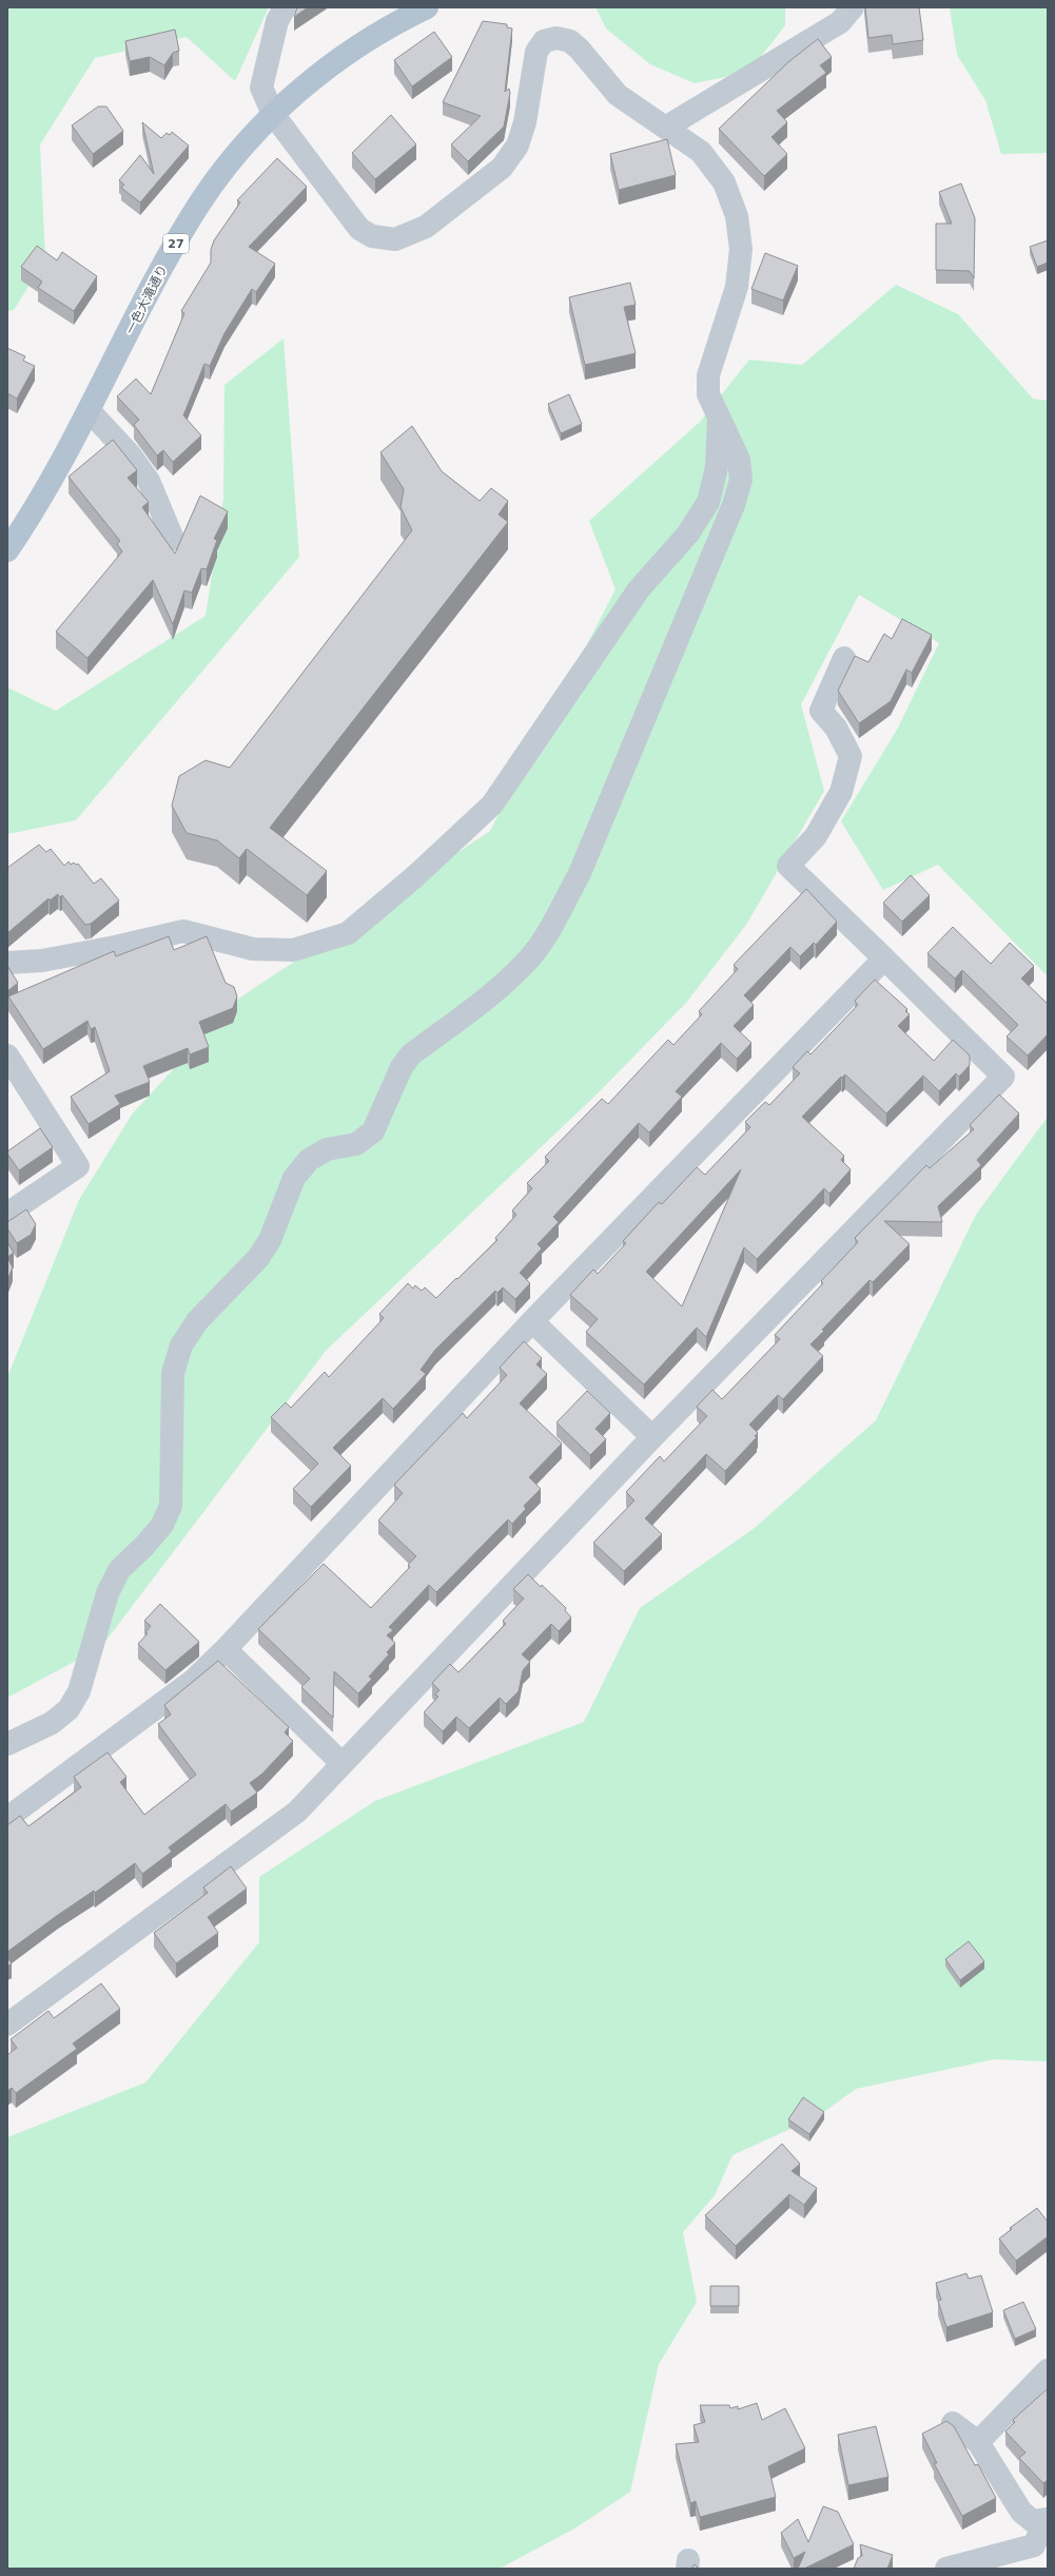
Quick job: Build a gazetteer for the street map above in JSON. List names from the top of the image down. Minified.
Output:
{"streets":{"main road":["27","一色大滝通り"]}}
